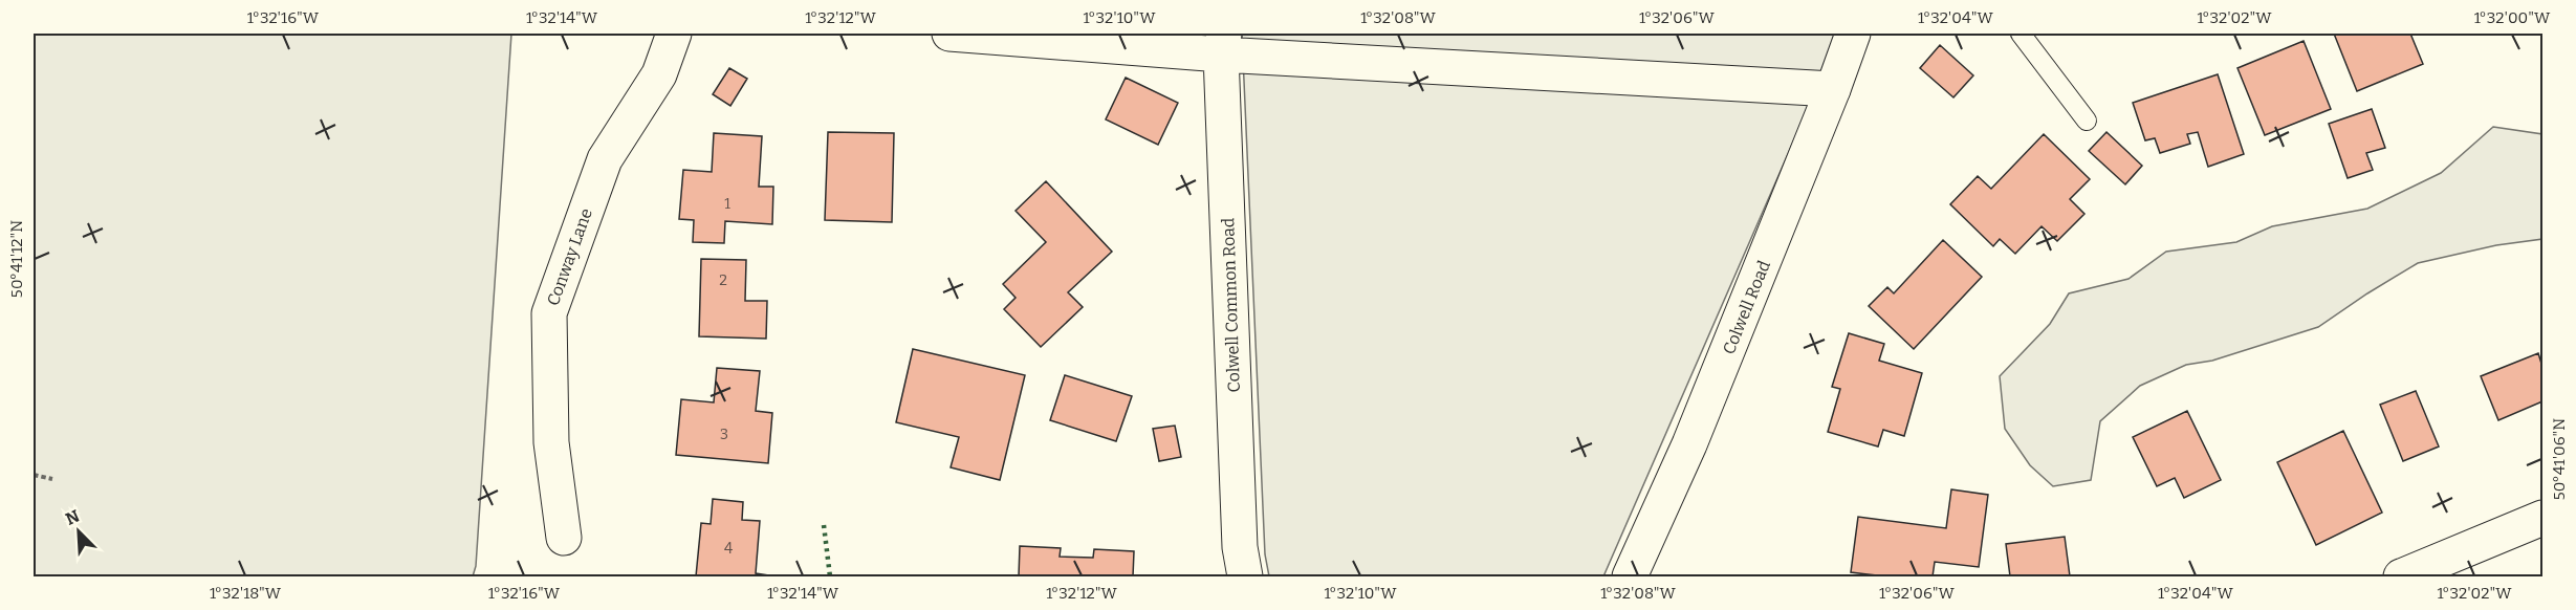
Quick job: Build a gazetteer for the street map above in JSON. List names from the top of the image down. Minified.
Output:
{"streets":{"street":["Conway Lane","Colwell Common Road","Colwell Road"]},"house_numbers":["1","2","3","4"],"north":"top left","coordinates":["1°32'16\"W","1°32'14\"W","1°32'12\"W","1°32'10\"W","1°32'08\"W","1°32'06\"W","1°32'04\"W","1°32'02\"W","1°32'00\"W","50°41'12\"N","50°41'06\"N","1°32'18\"W"]}
